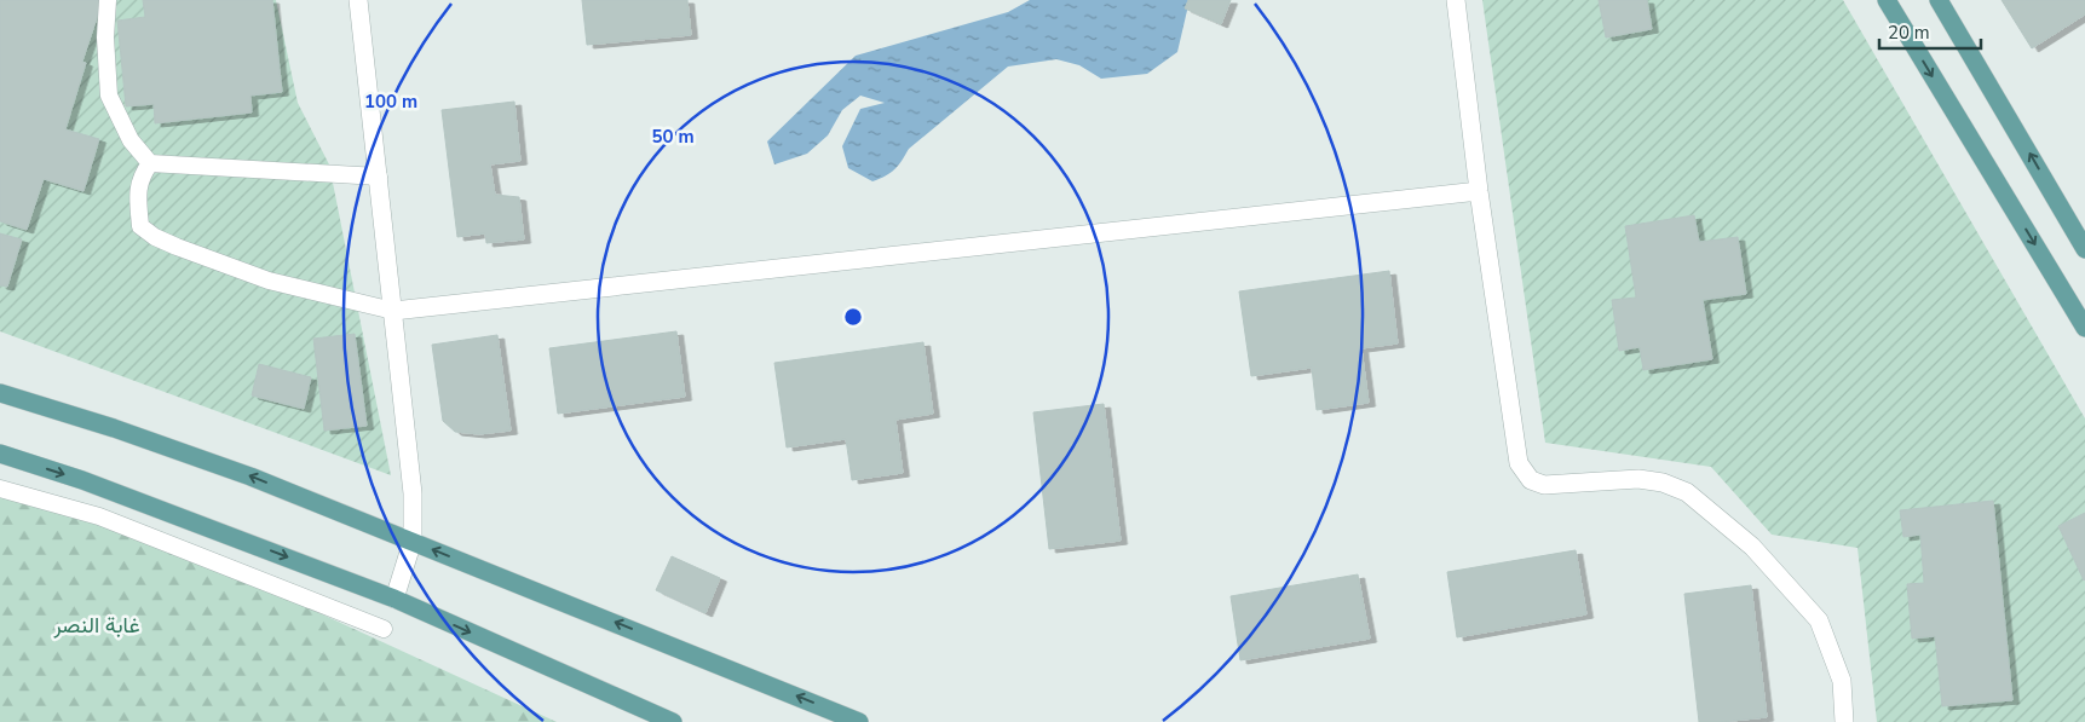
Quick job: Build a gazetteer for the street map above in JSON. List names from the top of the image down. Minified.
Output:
{"parks":["غابة النصر"],"scale_bar":"20 m","rings":["100 m","50 m"]}
